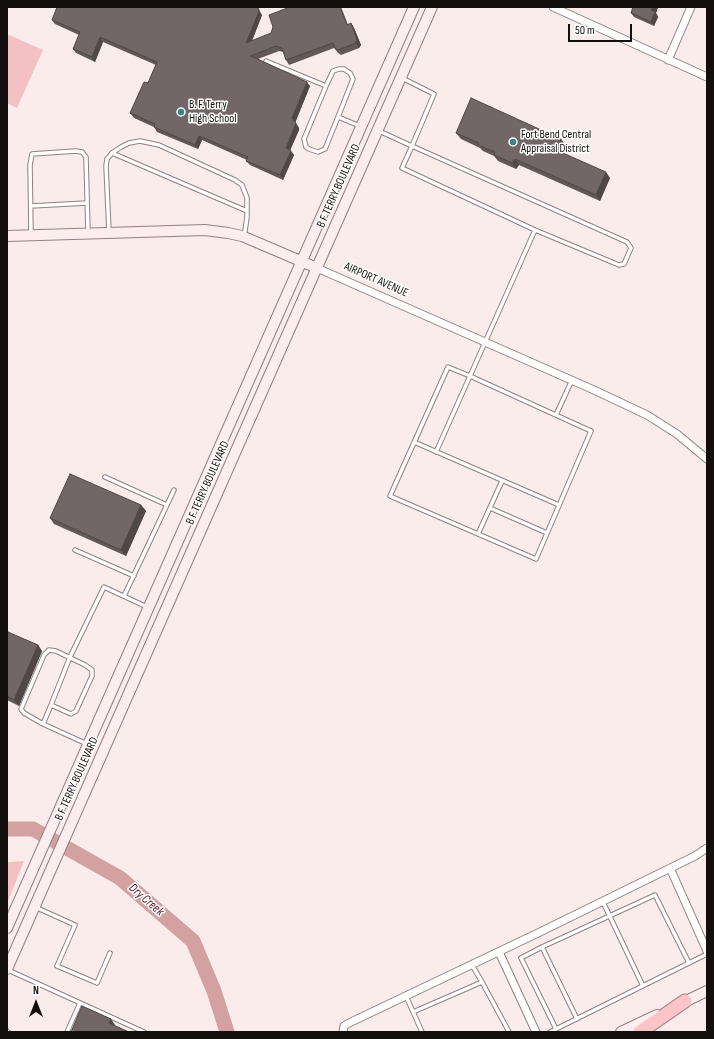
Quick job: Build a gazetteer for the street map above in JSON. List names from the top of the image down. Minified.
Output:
{"streets":{"main road":["B F TERRY BOULEVARD","AIRPORT AVENUE"]},"crossings":[["B F TERRY BOULEVARD","AIRPORT AVENUE"]],"water":["Dry Creek"],"places":["B. F. Terry High School","Fort Bend Central Appraisal District"],"scale_bar":"50 m","north":"top"}
